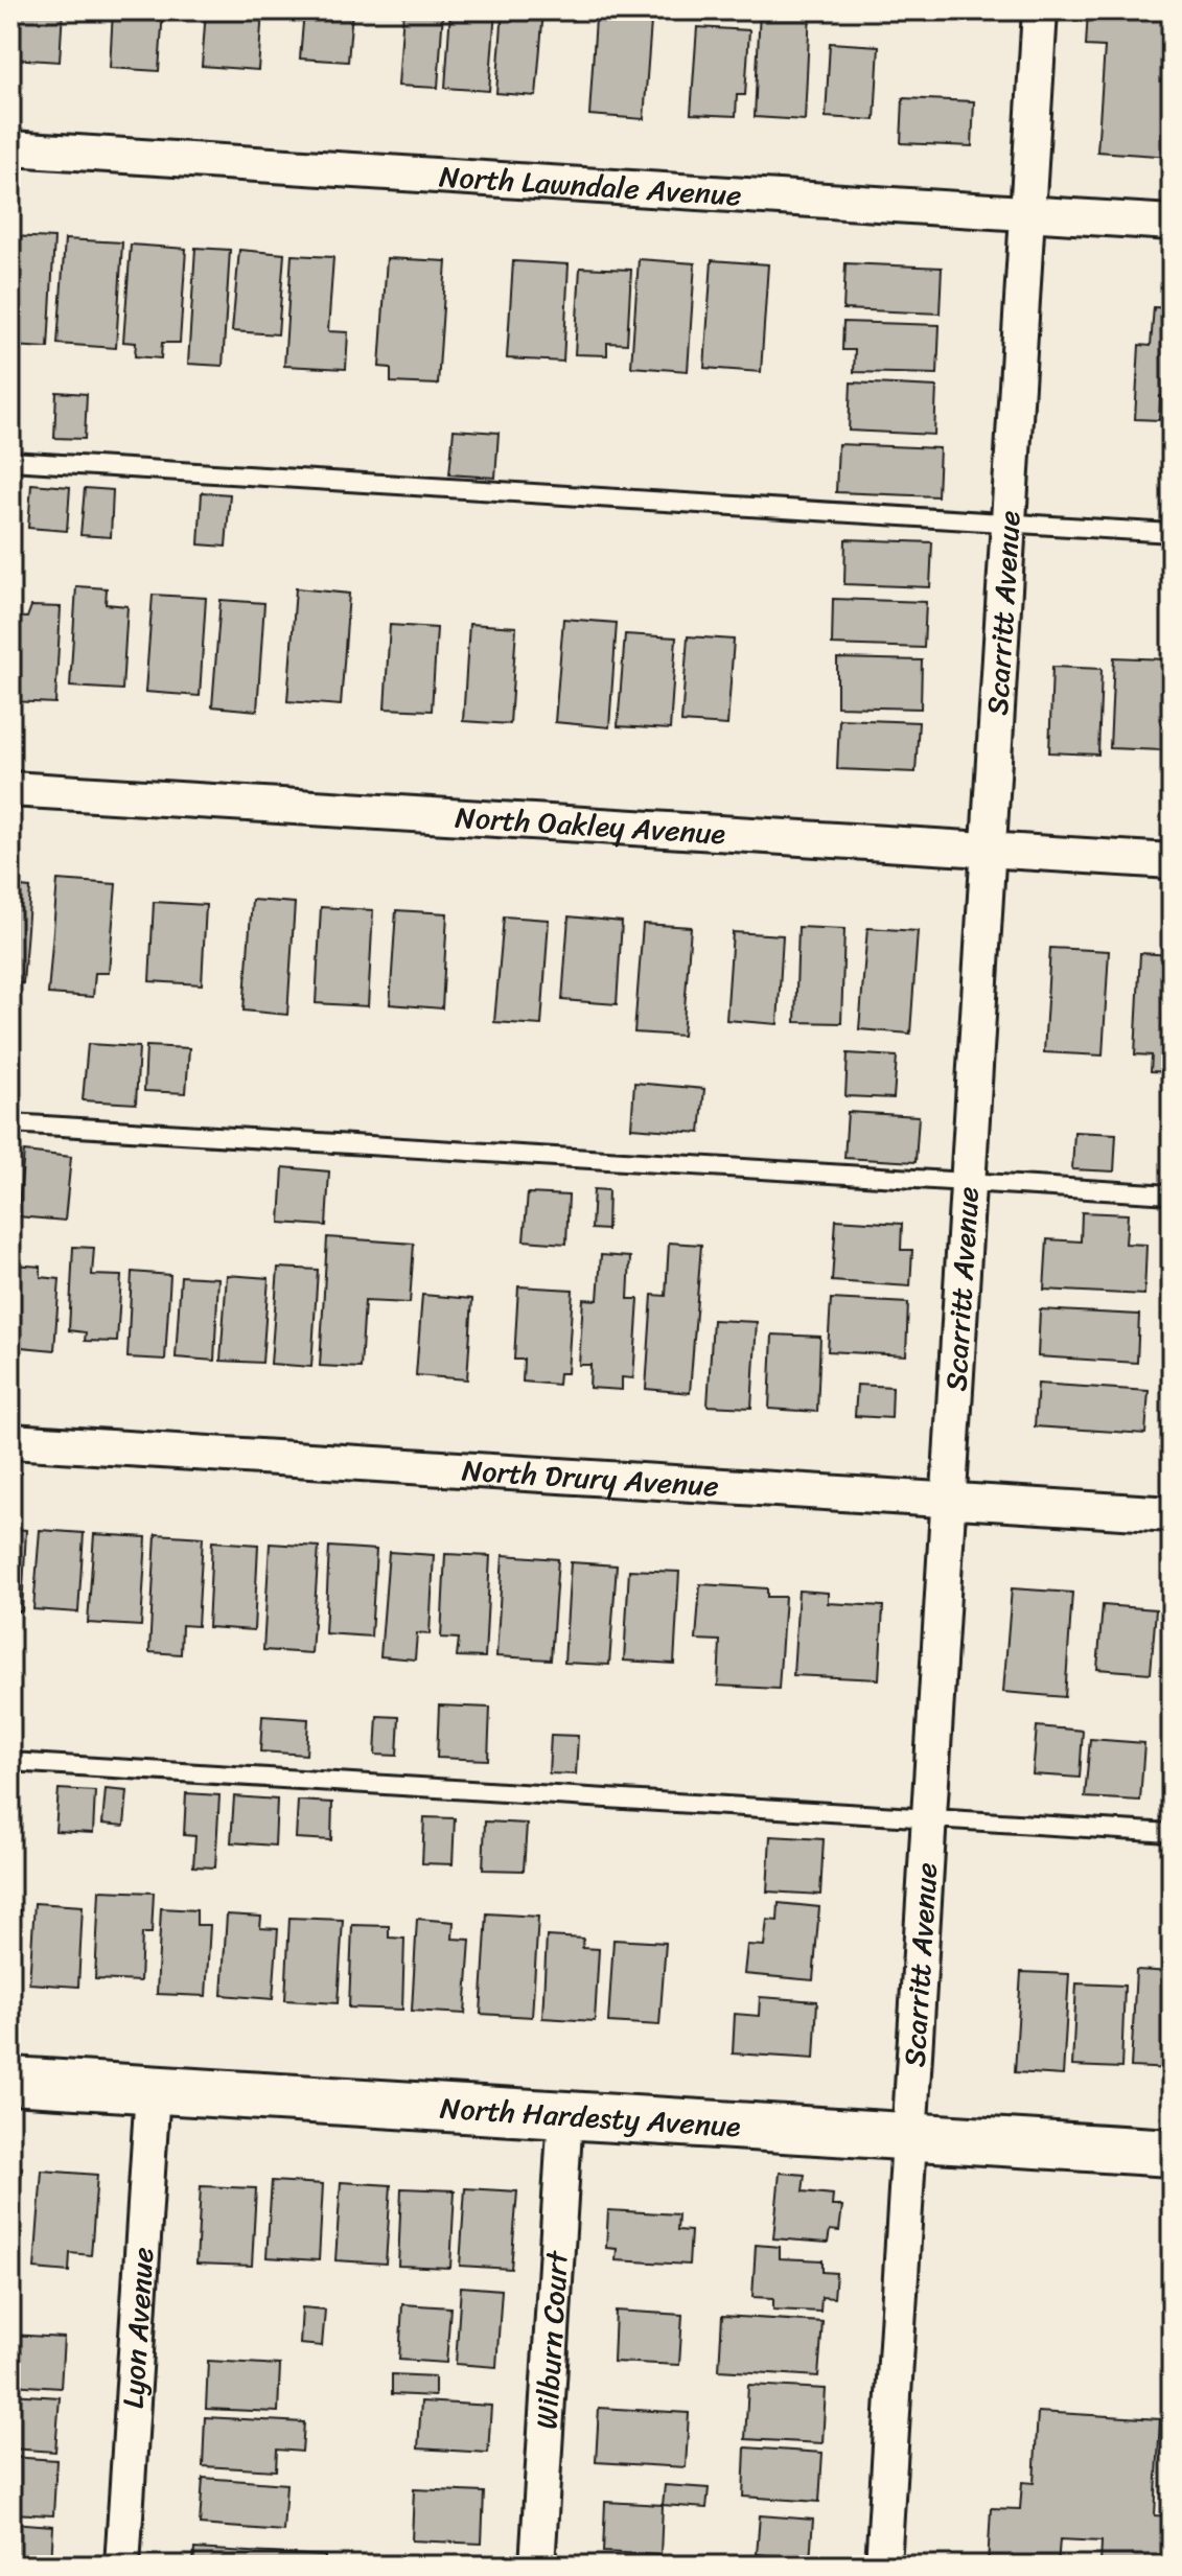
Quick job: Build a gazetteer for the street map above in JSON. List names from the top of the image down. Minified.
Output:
{"streets":{"street":["North Lawndale Avenue","Scarritt Avenue","North Oakley Avenue","North Drury Avenue","North Hardesty Avenue","Lyon Avenue","Wilburn Court"]},"crossings":[["North Lawndale Avenue","Scarritt Avenue"],["Scarritt Avenue","North Oakley Avenue"],["Scarritt Avenue","North Drury Avenue"],["Scarritt Avenue","North Hardesty Avenue"],["North Hardesty Avenue","Lyon Avenue"],["North Hardesty Avenue","Wilburn Court"]]}
